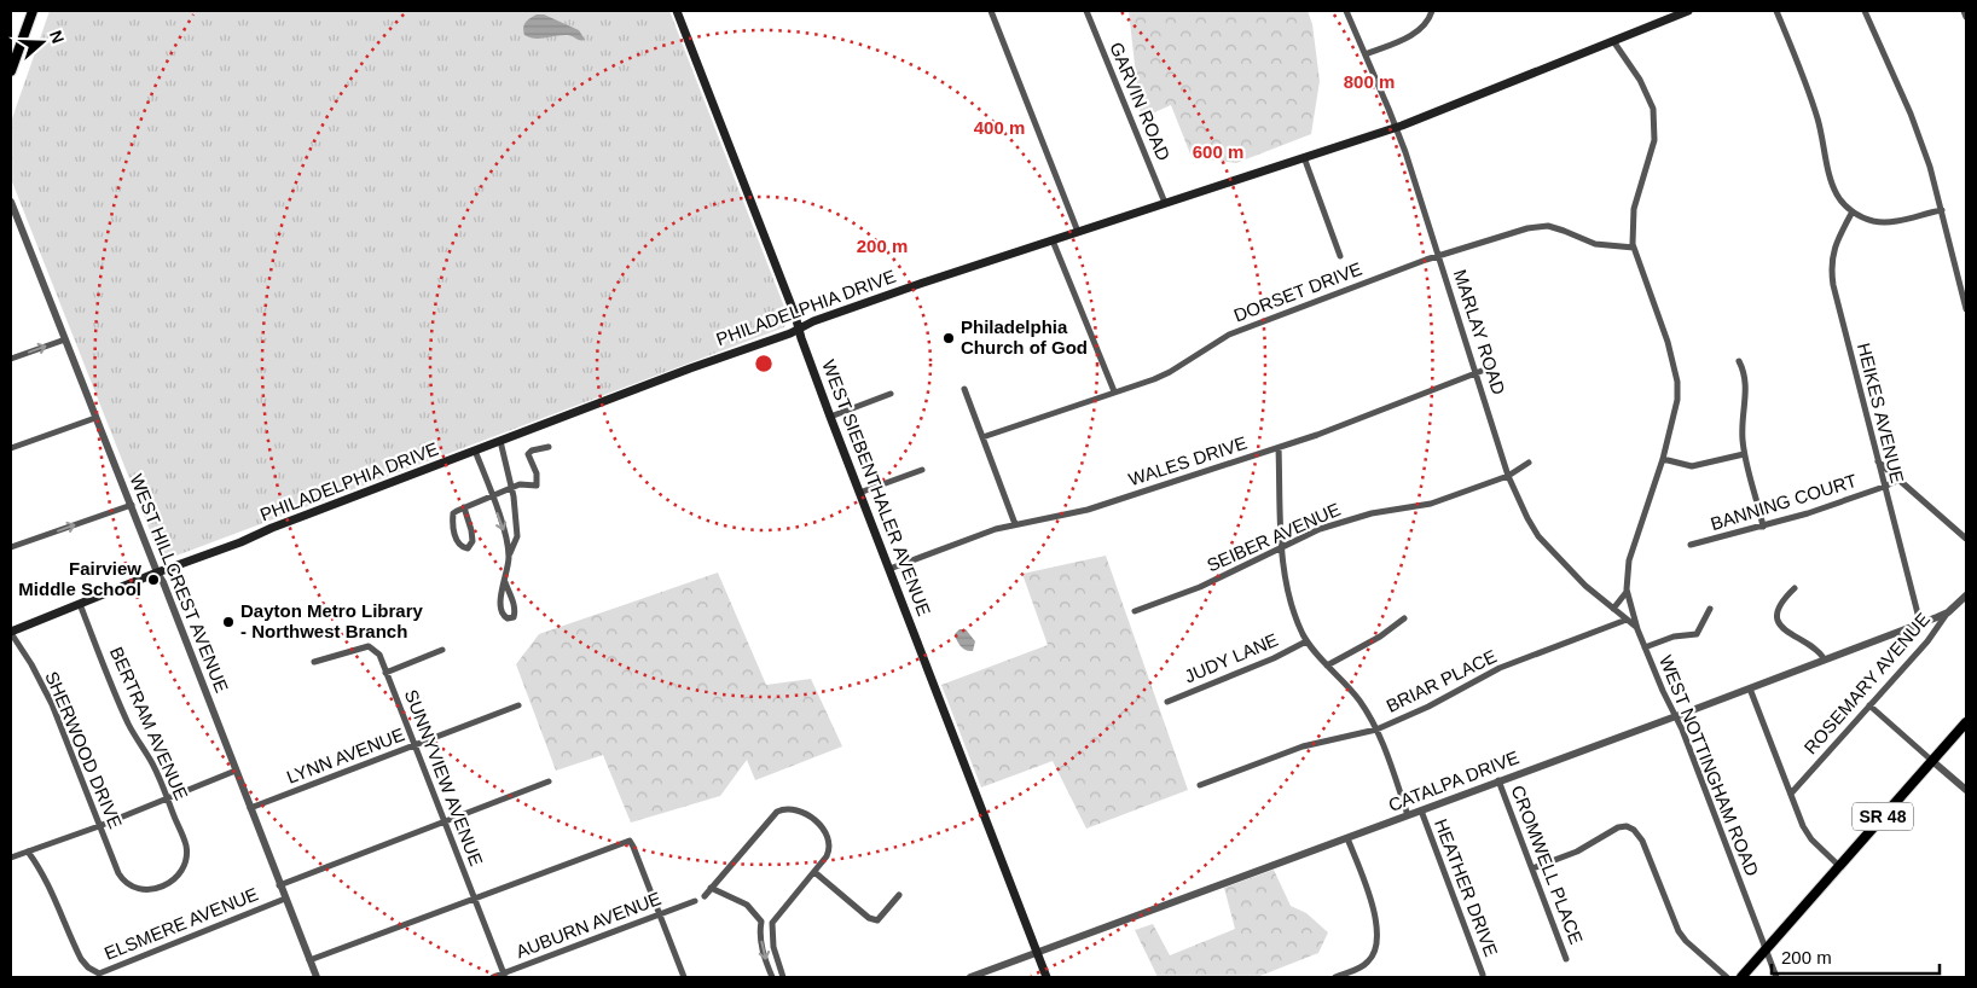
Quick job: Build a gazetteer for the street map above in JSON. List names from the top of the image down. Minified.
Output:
{"streets":{"main road":["PHILADELPHIA DRIVE","WEST SIEBENTHALER AVENUE","SR 48"],"street":["GARVIN ROAD","DORSET DRIVE","MARLAY ROAD","HEIKES AVENUE","WALES DRIVE","BANNING COURT","SEIBER AVENUE","WEST HILLCREST AVENUE","JUDY LANE","BRIAR PLACE","ROSEMARY AVENUE","BERTRAM AVENUE","SHERWOOD DRIVE","LYNN AVENUE","WEST NOTTINGHAM ROAD","SUNNYVIEW AVENUE","CATALPA DRIVE","CROMWELL PLACE","HEATHER DRIVE","ELSMERE AVENUE","AUBURN AVENUE"]},"crossings":[["GARVIN ROAD","PHILADELPHIA DRIVE"],["DORSET DRIVE","MARLAY ROAD"],["DORSET DRIVE","WEST NOTTINGHAM ROAD"],["PHILADELPHIA DRIVE","MARLAY ROAD"],["PHILADELPHIA DRIVE","WEST SIEBENTHALER AVENUE"],["PHILADELPHIA DRIVE","WEST HILLCREST AVENUE"],["PHILADELPHIA DRIVE","BERTRAM AVENUE"],["PHILADELPHIA DRIVE","SHERWOOD DRIVE"],["PHILADELPHIA DRIVE","WEST NOTTINGHAM ROAD"],["MARLAY ROAD","WALES DRIVE"],["MARLAY ROAD","SEIBER AVENUE"],["MARLAY ROAD","BRIAR PLACE"],["MARLAY ROAD","WEST NOTTINGHAM ROAD"],["HEIKES AVENUE","BANNING COURT"],["HEIKES AVENUE","CATALPA DRIVE"],["WALES DRIVE","WEST SIEBENTHALER AVENUE"],["WALES DRIVE","HEATHER DRIVE"],["WEST SIEBENTHALER AVENUE","CATALPA DRIVE"],["SEIBER AVENUE","HEATHER DRIVE"],["WEST HILLCREST AVENUE","LYNN AVENUE"],["WEST HILLCREST AVENUE","ELSMERE AVENUE"],["JUDY LANE","HEATHER DRIVE"],["BRIAR PLACE","HEATHER DRIVE"],["ROSEMARY AVENUE","CATALPA DRIVE"],["BERTRAM AVENUE","SHERWOOD DRIVE"],["LYNN AVENUE","SUNNYVIEW AVENUE"],["WEST NOTTINGHAM ROAD","CATALPA DRIVE"],["WEST NOTTINGHAM ROAD","SR 48"],["SUNNYVIEW AVENUE","ELSMERE AVENUE"],["SUNNYVIEW AVENUE","AUBURN AVENUE"],["CATALPA DRIVE","CROMWELL PLACE"],["CATALPA DRIVE","HEATHER DRIVE"]],"places":["Philadelphia Church of God","Fairview Middle School","Dayton Metro Library - Northwest Branch"],"scale_bar":"200 m","north":"right","rings":["800 m","400 m","600 m","200 m"]}
